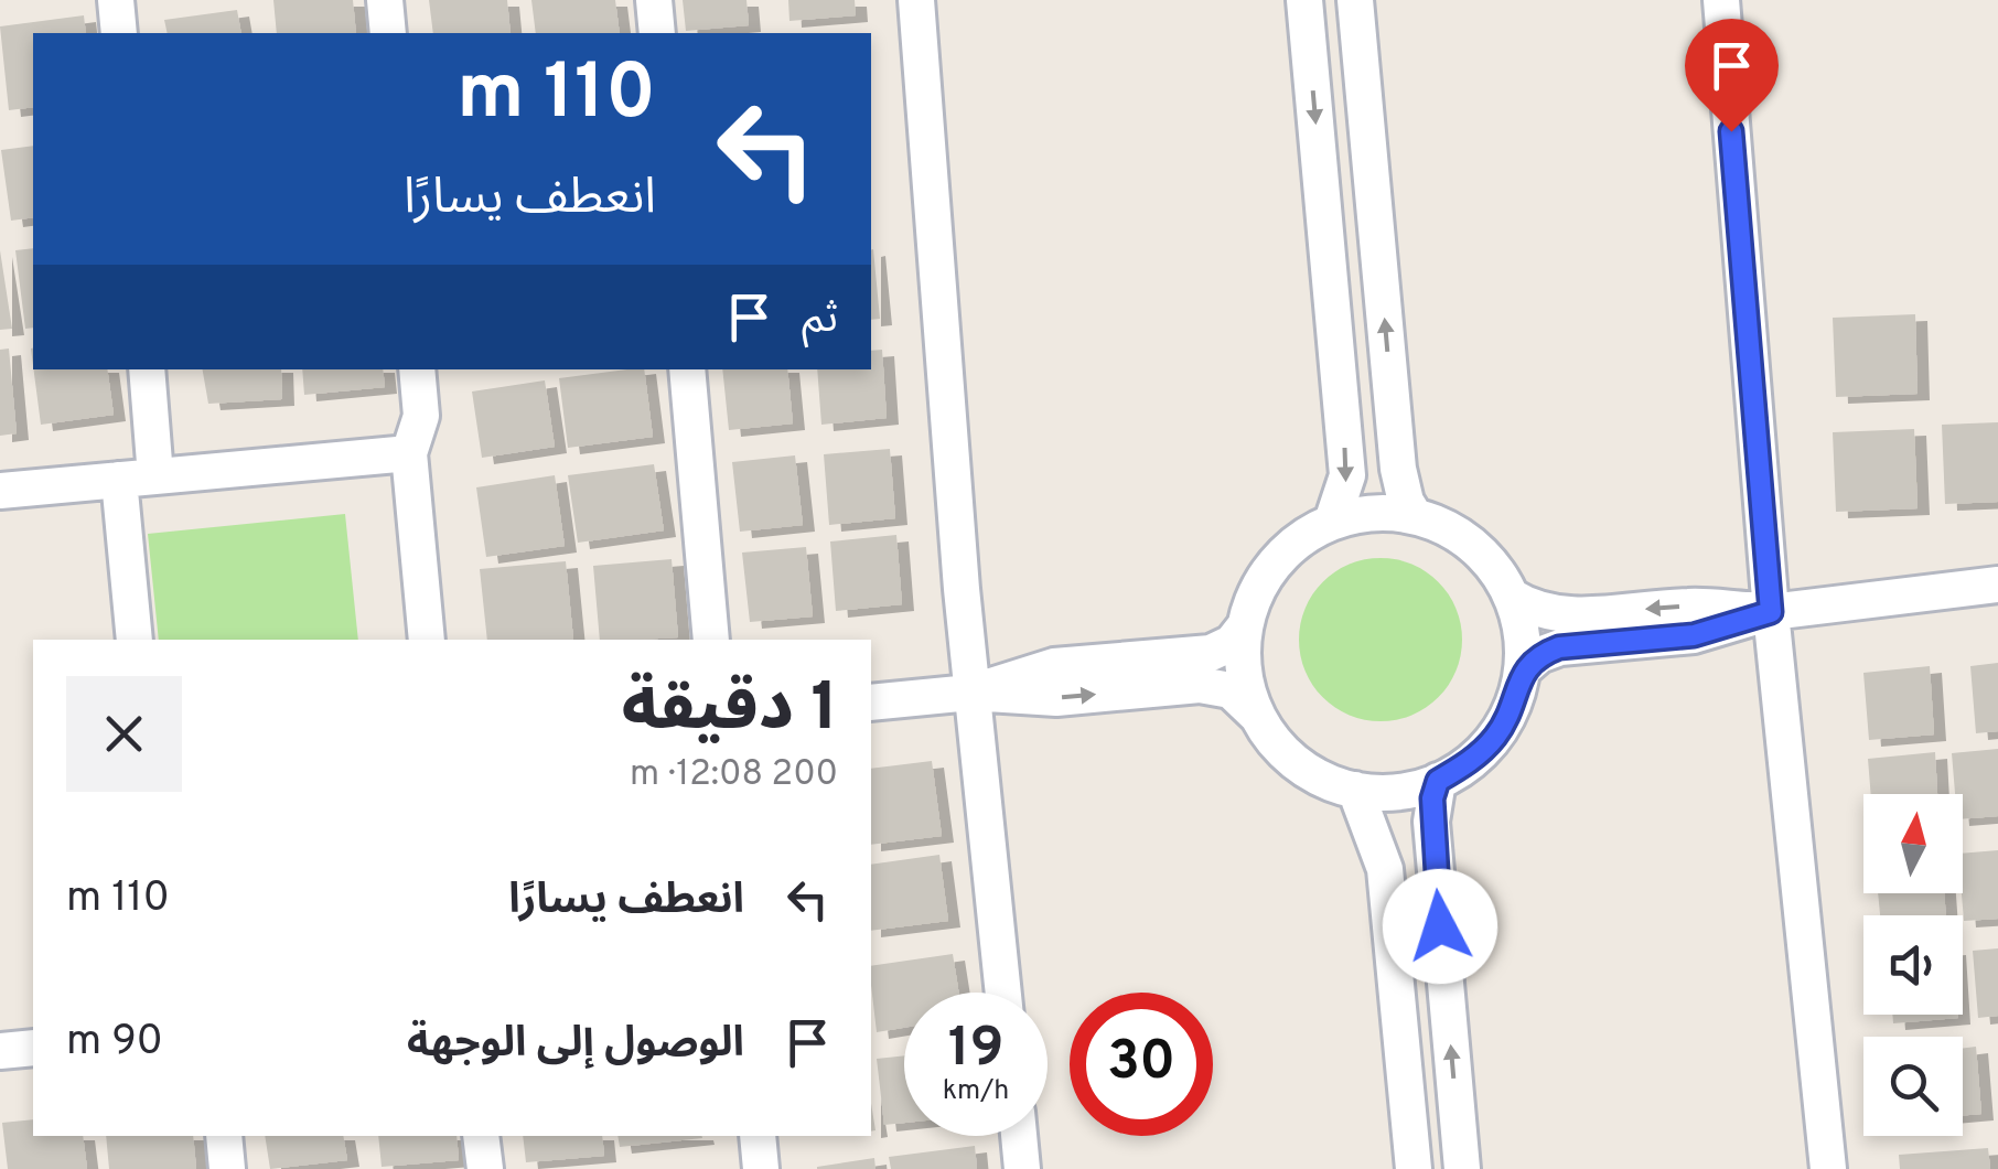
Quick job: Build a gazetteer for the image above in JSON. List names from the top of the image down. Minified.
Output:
{"north":"top","page":{"turn":["110 m","انعطف يسارًا"],"then":"ثم","heading":["1 دقيقة","200 m · 12:08"],"list":[{"name":"انعطف يسارًا","value":"110 m"},{"name":"الوصول إلى الوجهة","value":"90 m"}],"speed":"19 km/h","limit":"30"}}
